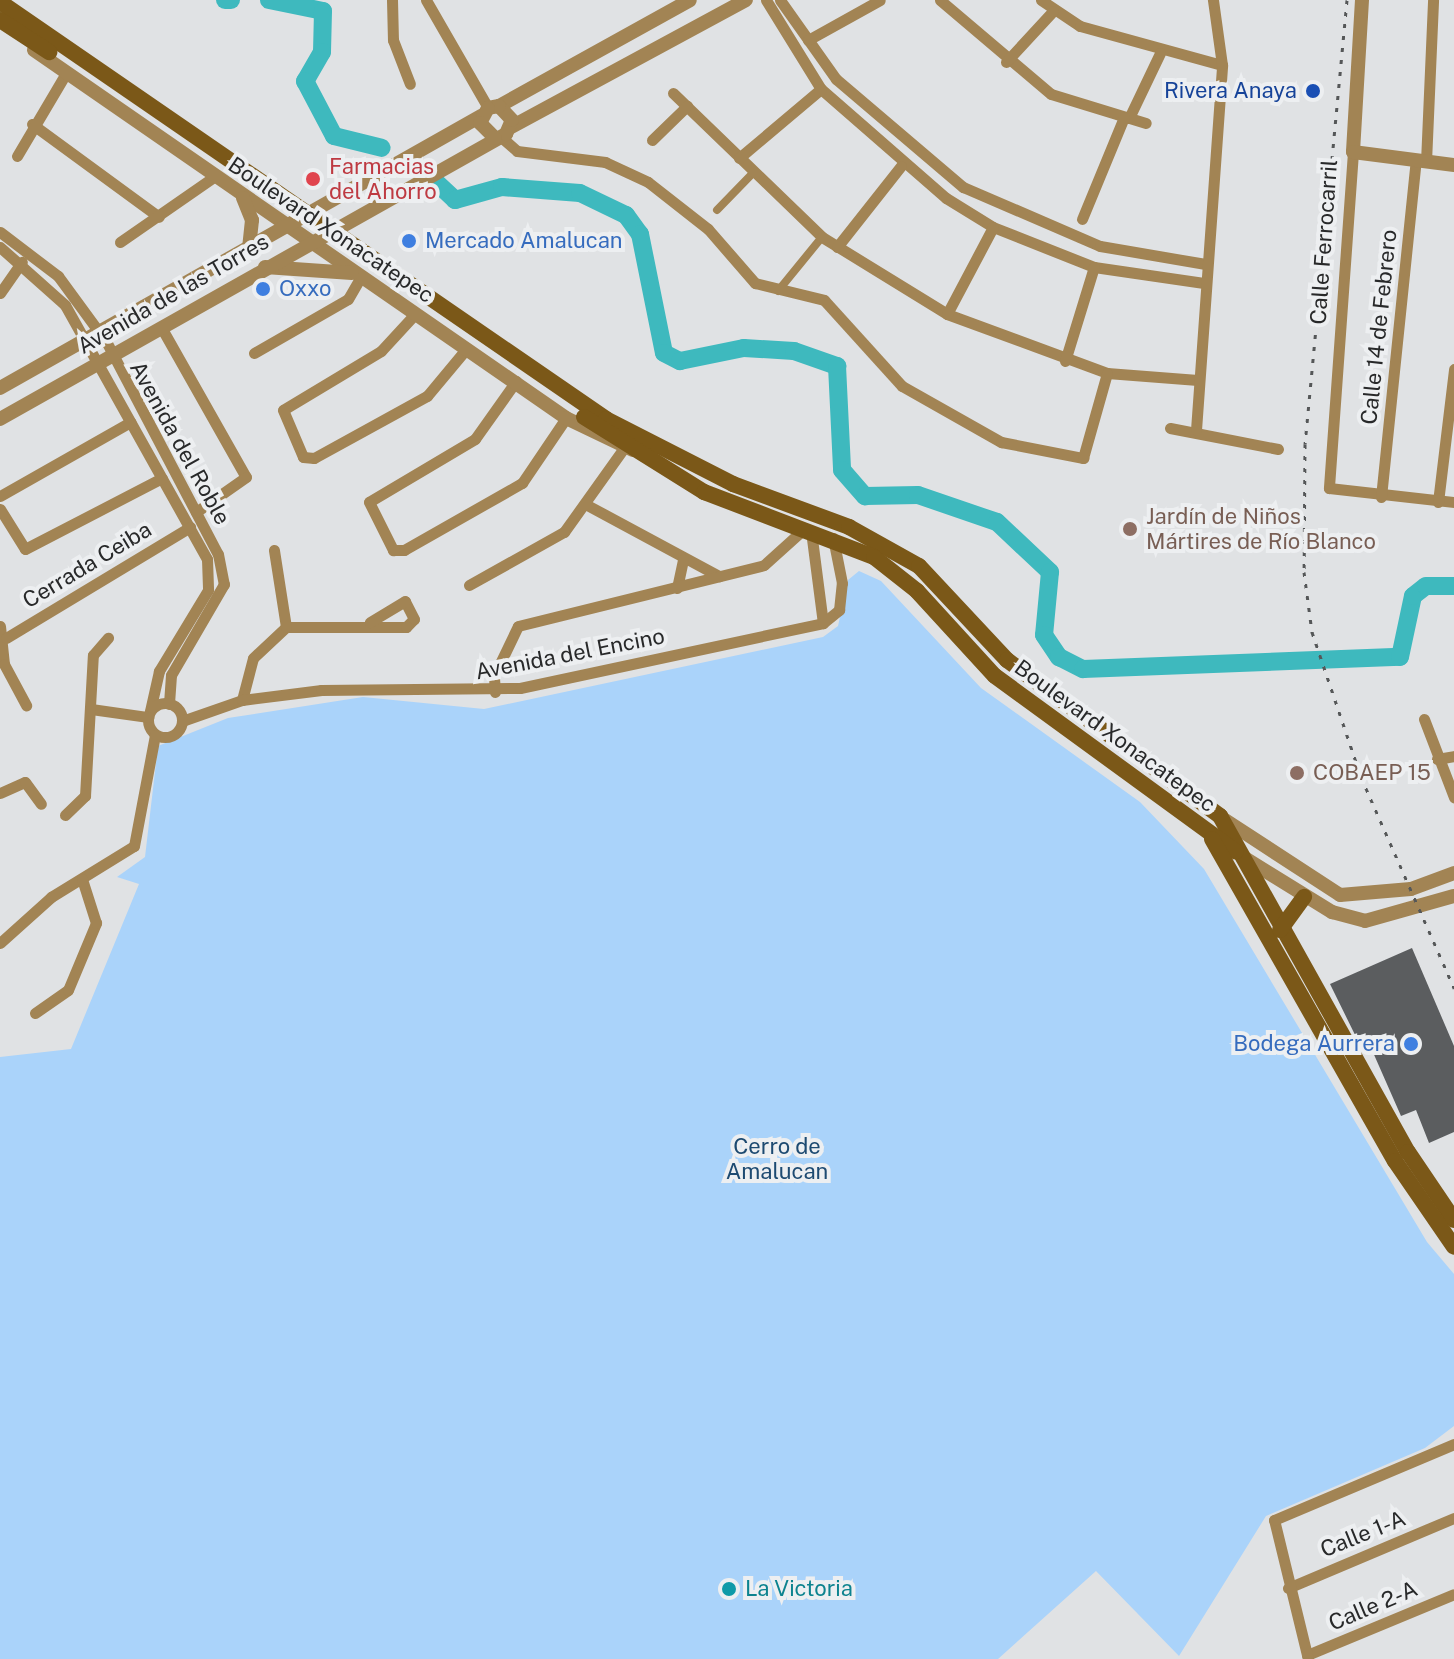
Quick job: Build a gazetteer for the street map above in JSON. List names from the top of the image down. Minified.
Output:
{"streets":{"main road":["Boulevard Xonacatepec"],"street":["Calle Ferrocarril","Avenida de las Torres","Calle 14 de Febrero","Avenida del Roble","Cerrada Ceiba","Avenida del Encino","Calle 1-A","Calle 2-A"]},"crossings":[["Boulevard Xonacatepec","Avenida de las Torres"],["Calle Ferrocarril","Calle 14 de Febrero"],["Avenida de las Torres","Avenida del Roble"],["Avenida del Roble","Cerrada Ceiba"]],"parks":["Cerro de Amalucan"],"places":["Rivera Anaya","Farmacias del Ahorro","Mercado Amalucan","Oxxo","Jardín de Niños Mártires de Río Blanco","COBAEP 15","Bodega Aurrera","La Victoria"]}
